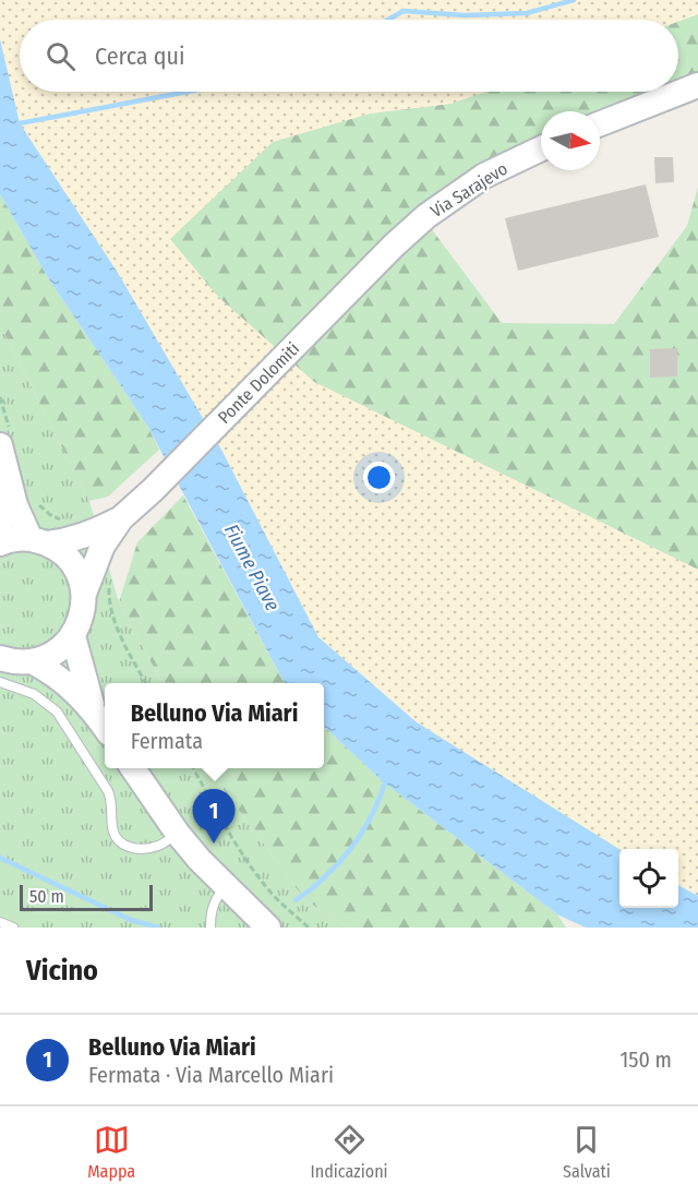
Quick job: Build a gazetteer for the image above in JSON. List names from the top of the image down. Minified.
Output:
{"streets":{"main road":["Via Sarajevo","Ponte Dolomiti"]},"crossings":[["Via Sarajevo","Ponte Dolomiti"]],"water":["Fiume Piave"],"scale_bar":"50 m","north":"right","page":{"search":"Cerca qui","popup":["Belluno Via Miari","Fermata"],"pins":"1","scale":"50 m","heading":"Vicino","list":[{"mark":"1","name":"Belluno Via Miari","note":"Fermata · Via Marcello Miari","value":"150 m"}],"nav":["Mappa","Indicazioni","Salvati"]}}
